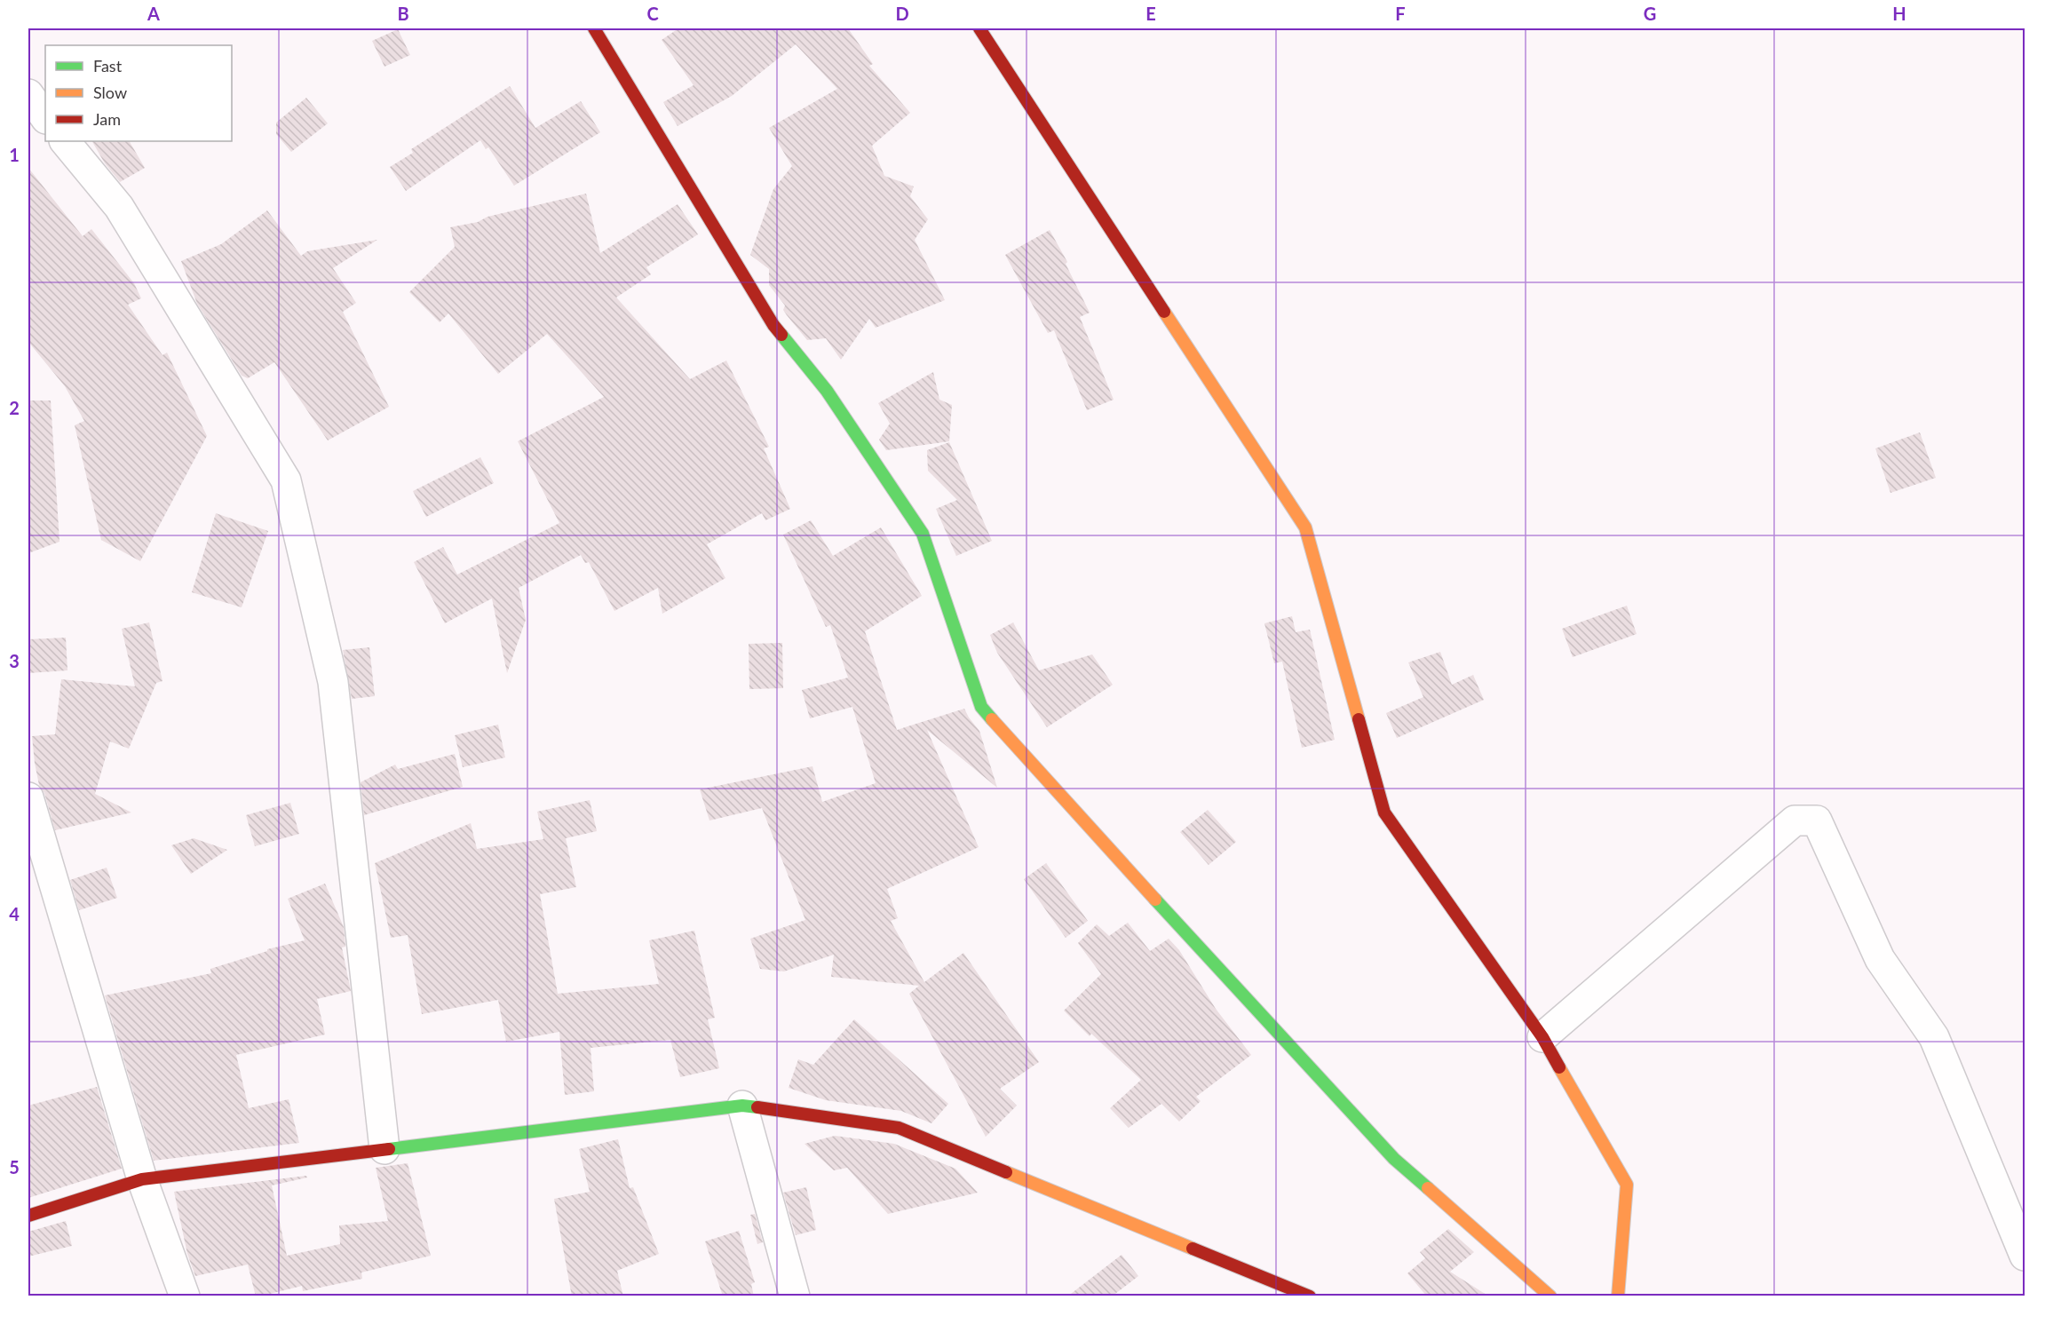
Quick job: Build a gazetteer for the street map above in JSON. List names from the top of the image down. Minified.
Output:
{"legend":["Fast","Slow","Jam"],"grid":{"columns":["A","B","C","D","E","F","G","H"],"rows":["1","2","3","4","5"]}}
